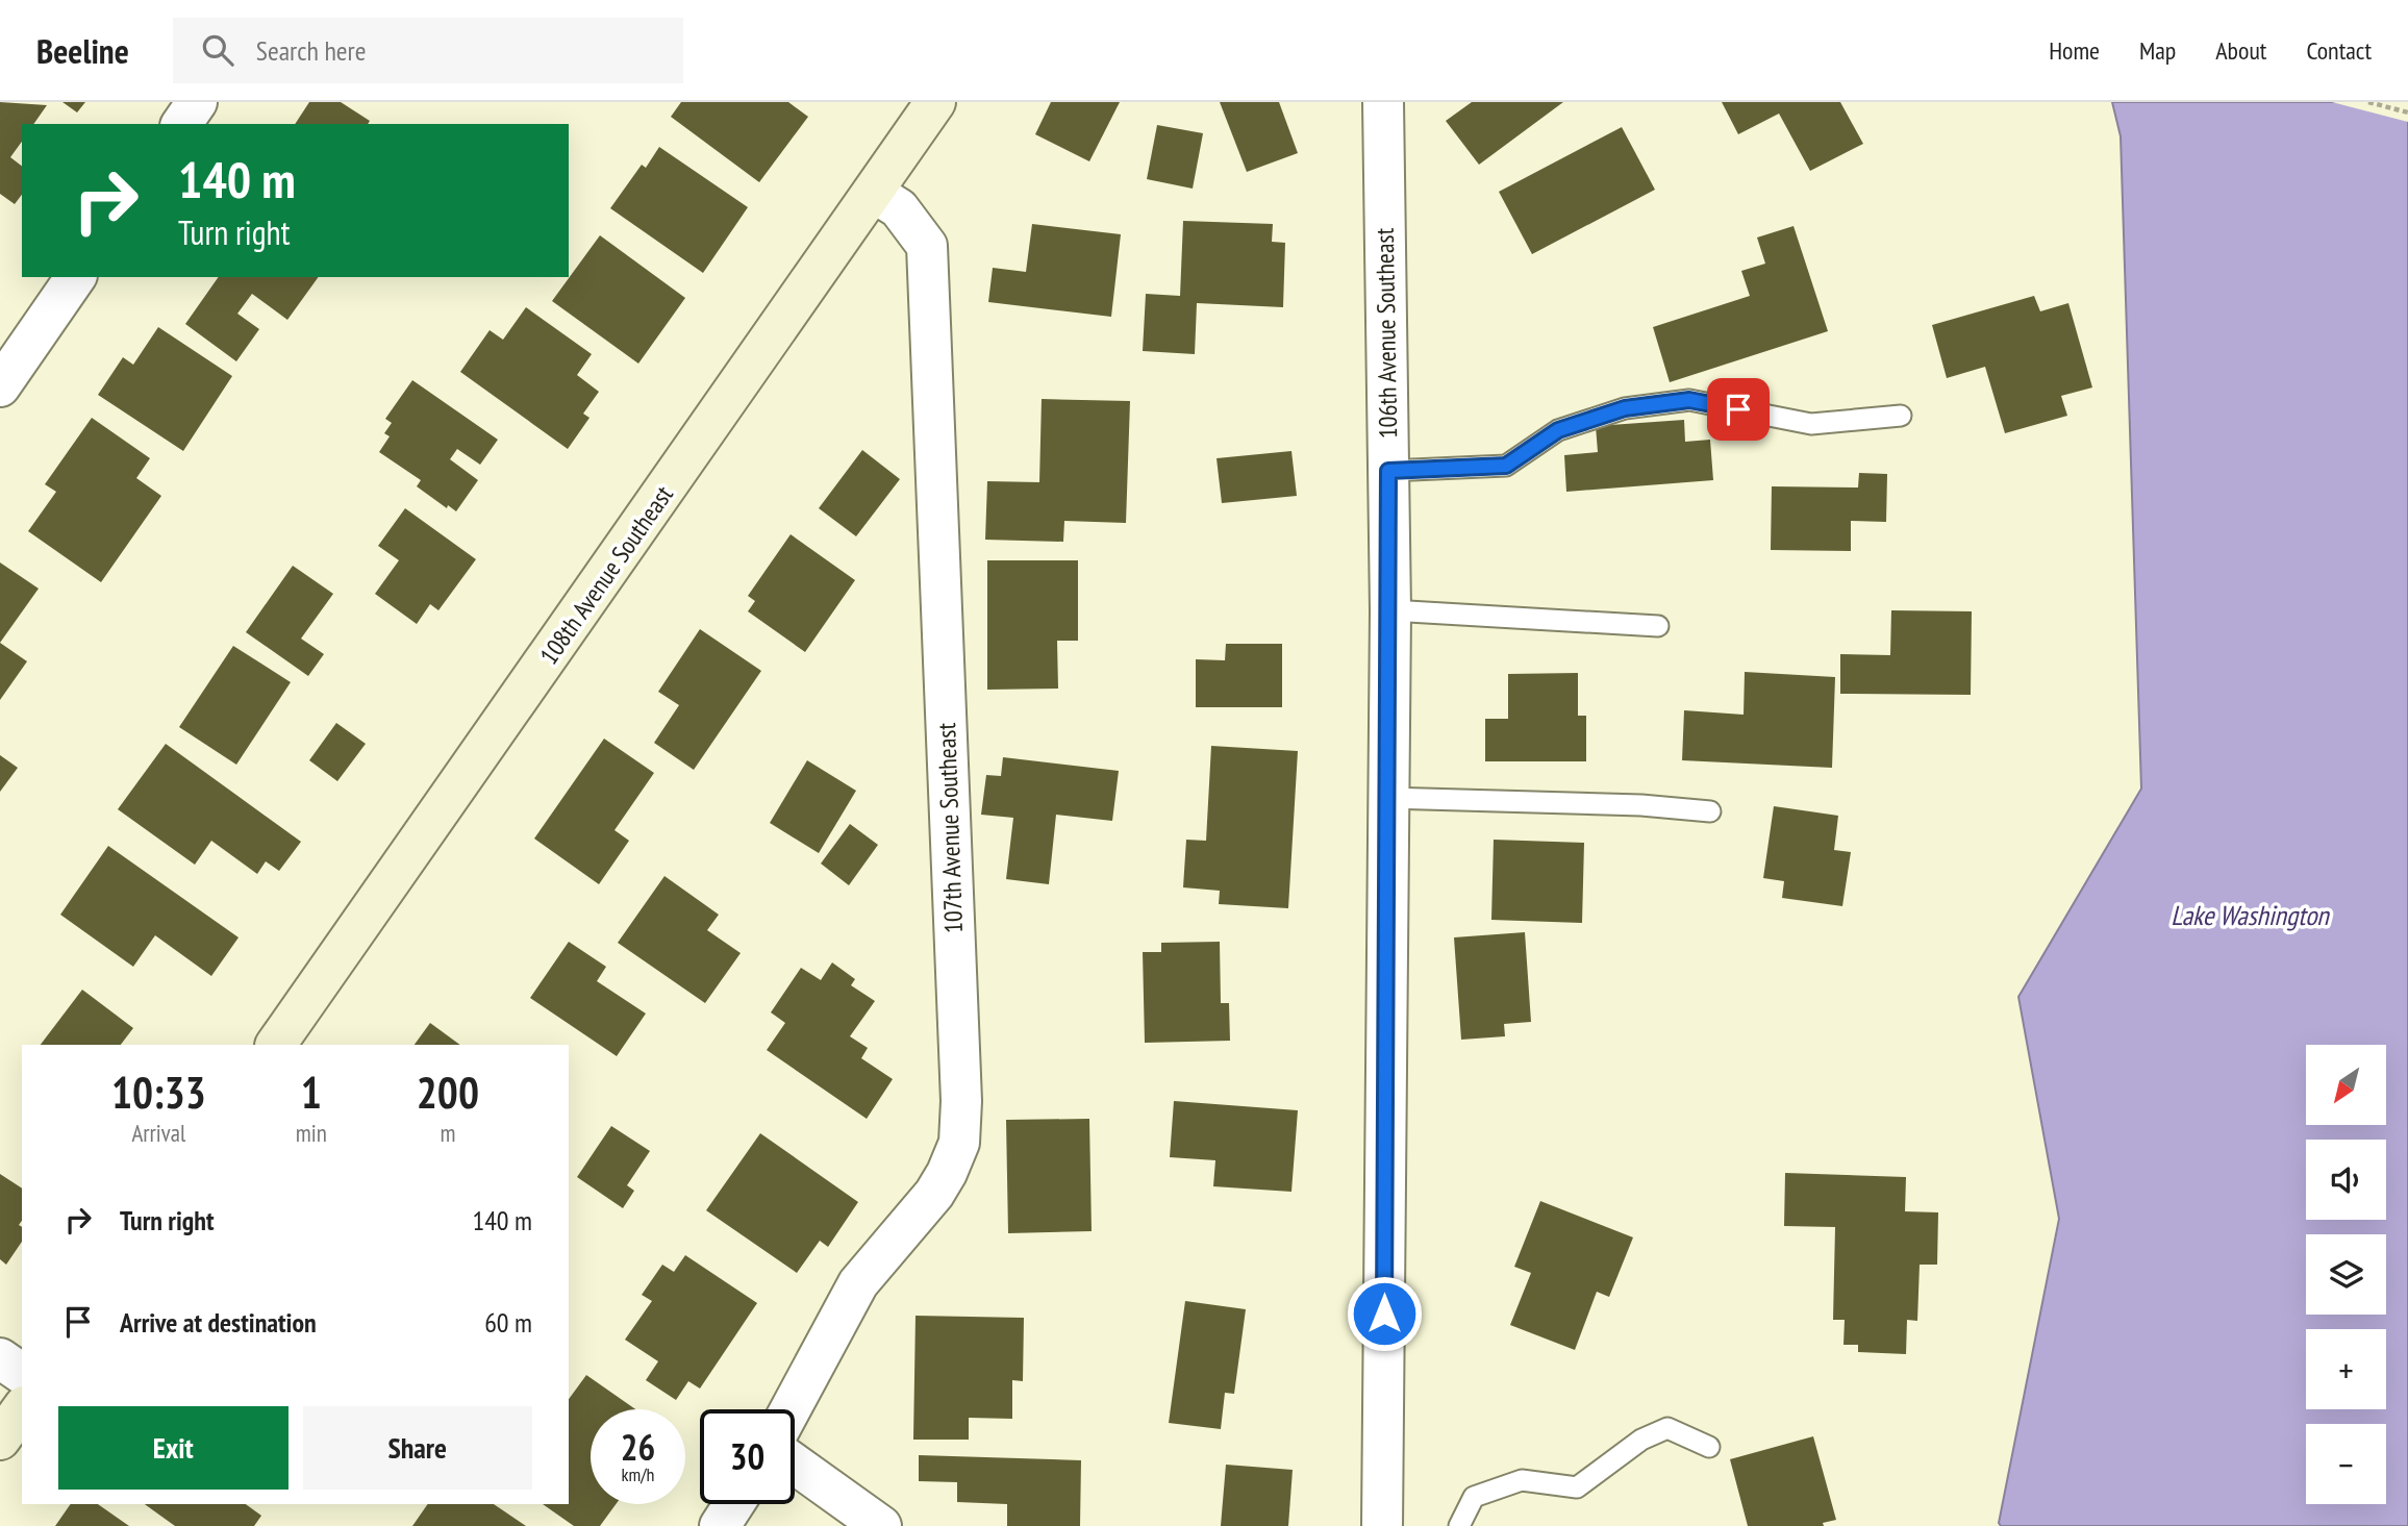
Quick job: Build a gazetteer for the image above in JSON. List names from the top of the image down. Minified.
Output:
{"streets":{"street":["106th Avenue Southeast","108th Avenue Southeast","107th Avenue Southeast"]},"crossings":[["108th Avenue Southeast","107th Avenue Southeast"]],"water":["Lake Washington"],"north":"bottom left","page":{"header":"Beeline","search":"Search here","nav":["Home","Map","About","Contact"],"turn":["140 m","Turn right"],"map_buttons":["+","−"],"eta":["10:33","Arrival","1","min","200","m"],"list":[{"name":"Turn right","value":"140 m"},{"name":"Arrive at destination","value":"60 m"}],"buttons":["Exit","Share"],"speed":"26 km/h","limit":"30"}}
